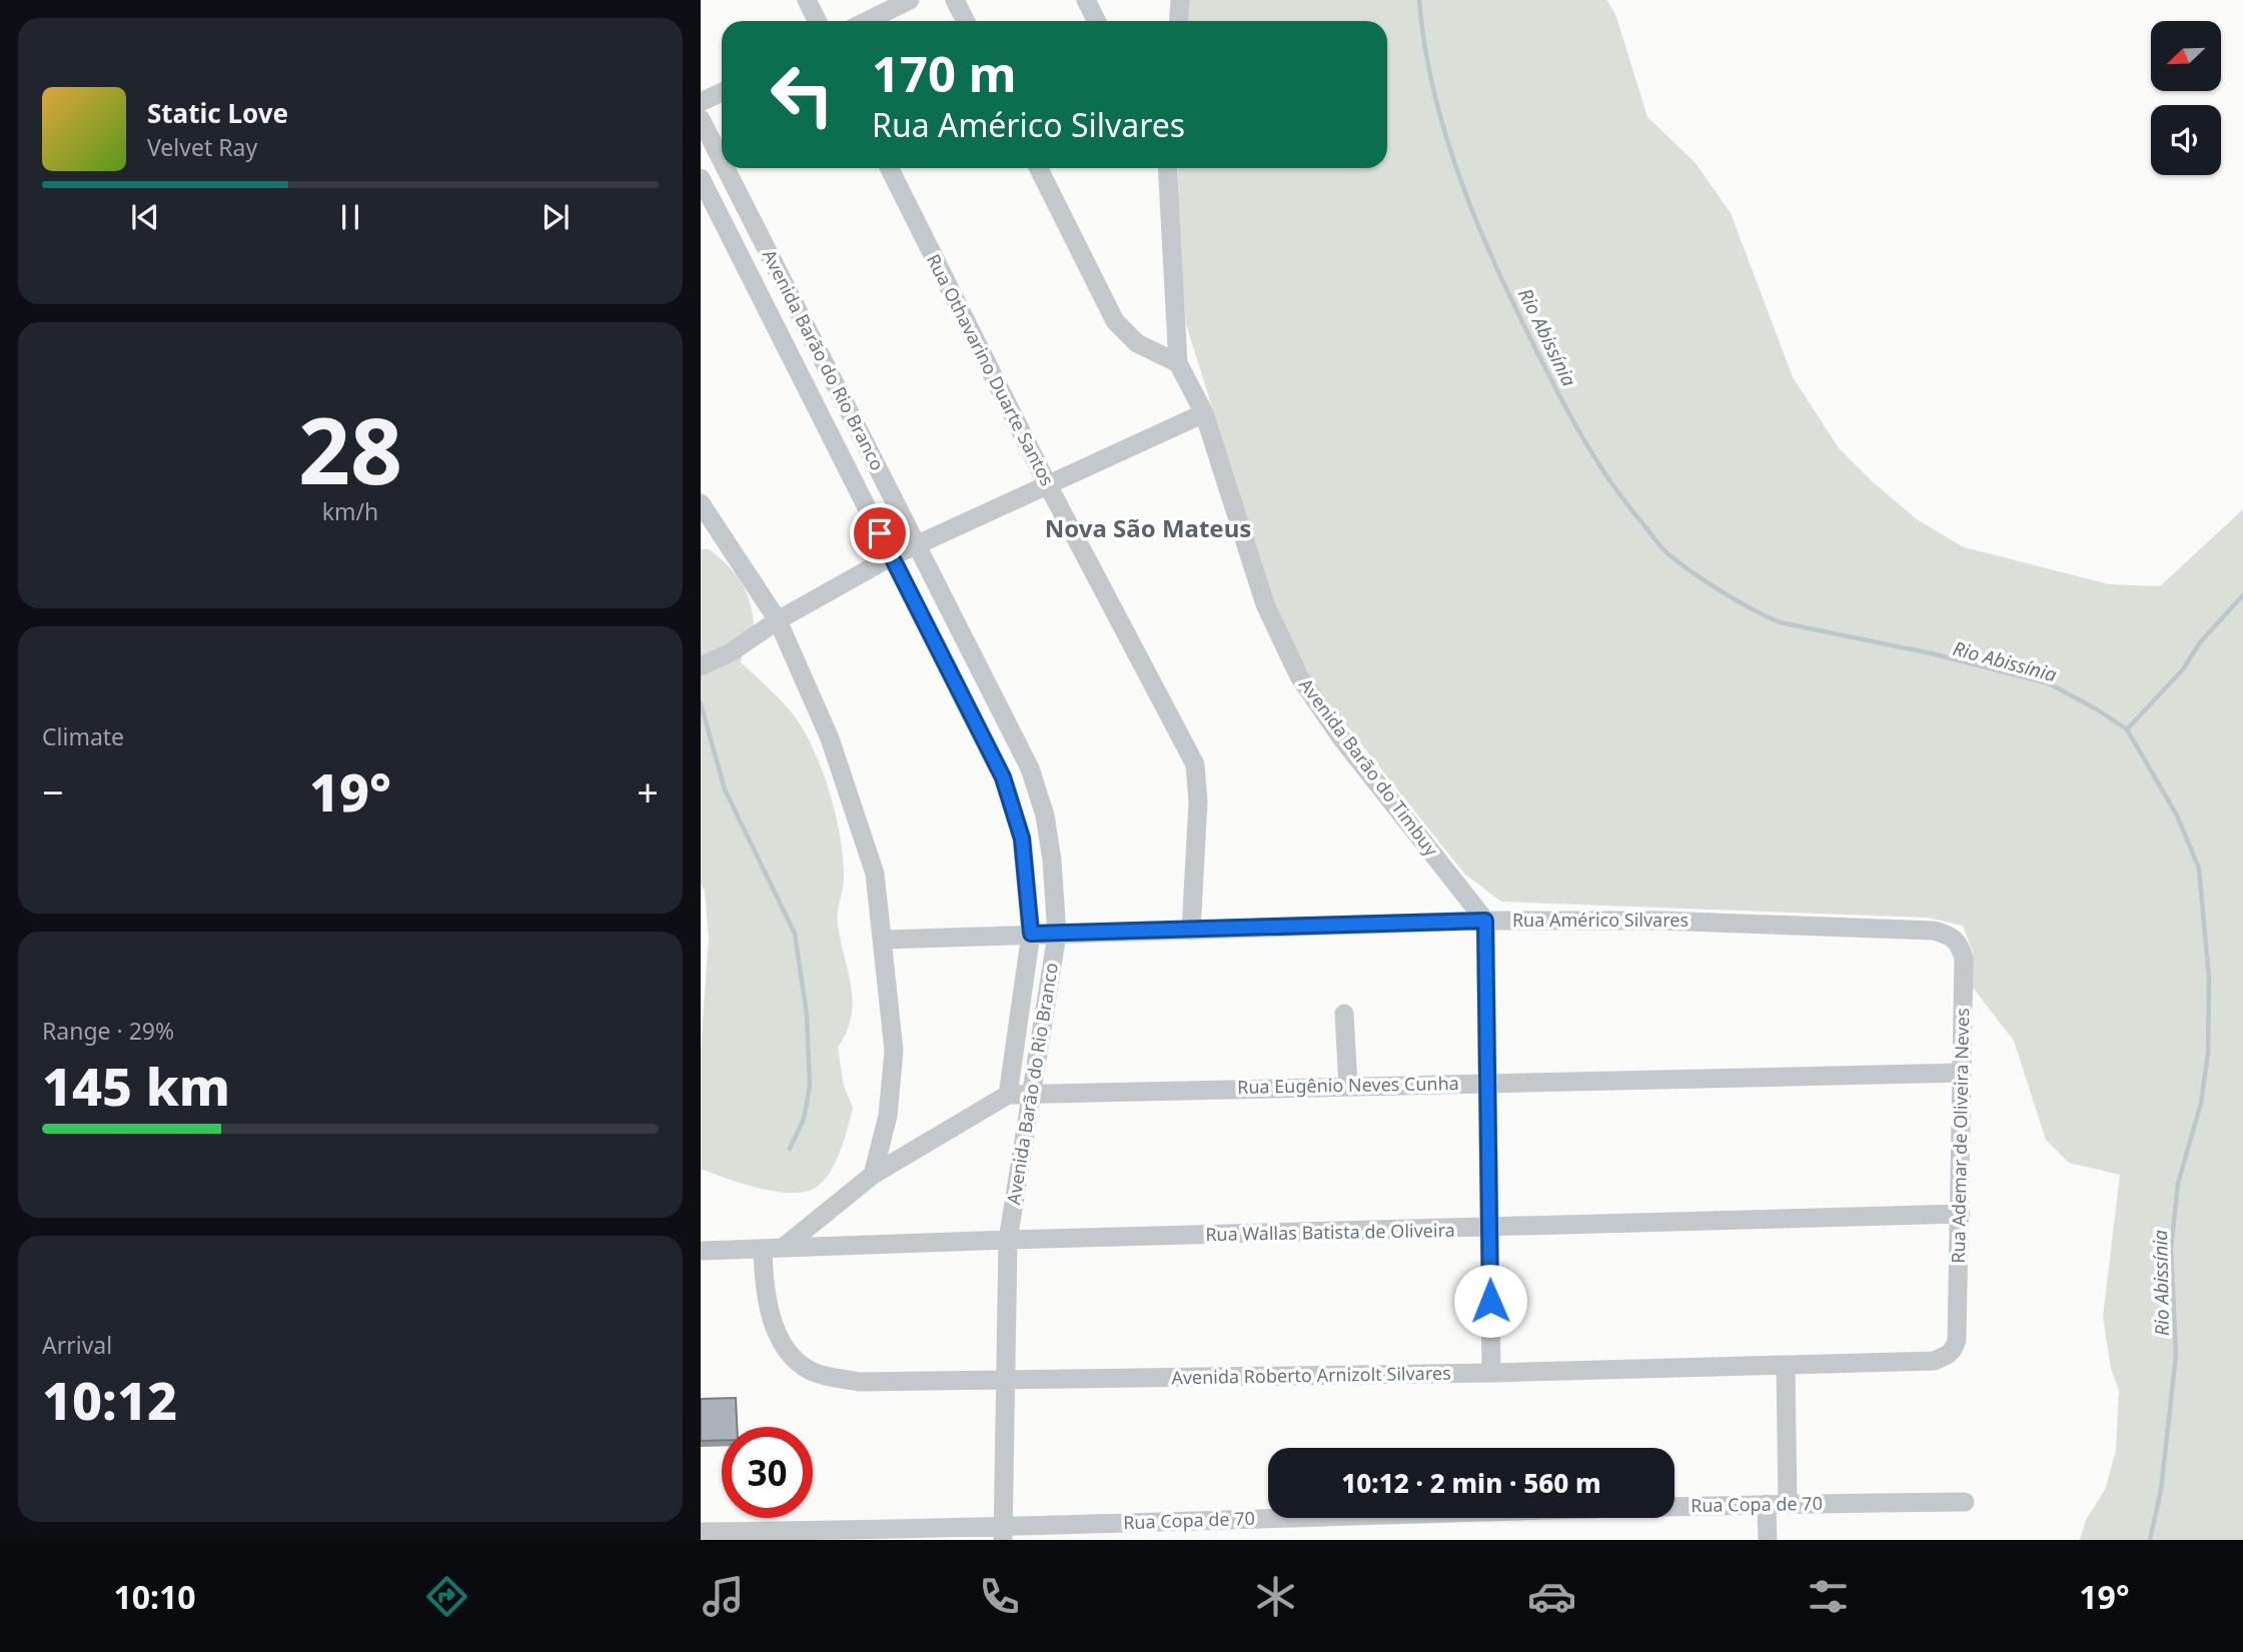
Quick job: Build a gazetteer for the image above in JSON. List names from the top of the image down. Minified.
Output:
{"streets":{"street":["Avenida Barão do Rio Branco","Rua Othavarino Duarte Santos","Avenida Barão do Timbuy","Rua Américo Silvares","Rua Eugênio Neves Cunha","Rua Ademar de Oliveira Neves","Rua Wallas Batista de Oliveira","Avenida Roberto Arnizolt Silvares","Rua Copa de 70"]},"crossings":[["Avenida Barão do Rio Branco","Rua Américo Silvares"],["Avenida Barão do Rio Branco","Rua Eugênio Neves Cunha"],["Avenida Barão do Rio Branco","Rua Wallas Batista de Oliveira"],["Avenida Barão do Rio Branco","Avenida Roberto Arnizolt Silvares"],["Avenida Barão do Rio Branco","Rua Copa de 70"],["Rua Othavarino Duarte Santos","Rua Américo Silvares"],["Avenida Barão do Timbuy","Rua Américo Silvares"],["Rua Américo Silvares","Rua Ademar de Oliveira Neves"],["Rua Eugênio Neves Cunha","Rua Ademar de Oliveira Neves"],["Rua Eugênio Neves Cunha","Rua Wallas Batista de Oliveira"],["Rua Ademar de Oliveira Neves","Rua Wallas Batista de Oliveira"],["Rua Ademar de Oliveira Neves","Avenida Roberto Arnizolt Silvares"],["Rua Wallas Batista de Oliveira","Avenida Roberto Arnizolt Silvares"]],"districts":["Nova São Mateus"],"water":["Rio Abissínia"],"north":"bottom left","page":{"turn":["170 m","Rua Américo Silvares"],"song":["Static Love","Velvet Ray"],"tile":[["28","km/h"],"Climate",["Range · 29%","145 km"],["Arrival","10:12"]],"heat":["−","19°","+"],"limit":"30","trip":"10:12 · 2 min · 560 m","tabs":["10:10","19°"]}}
